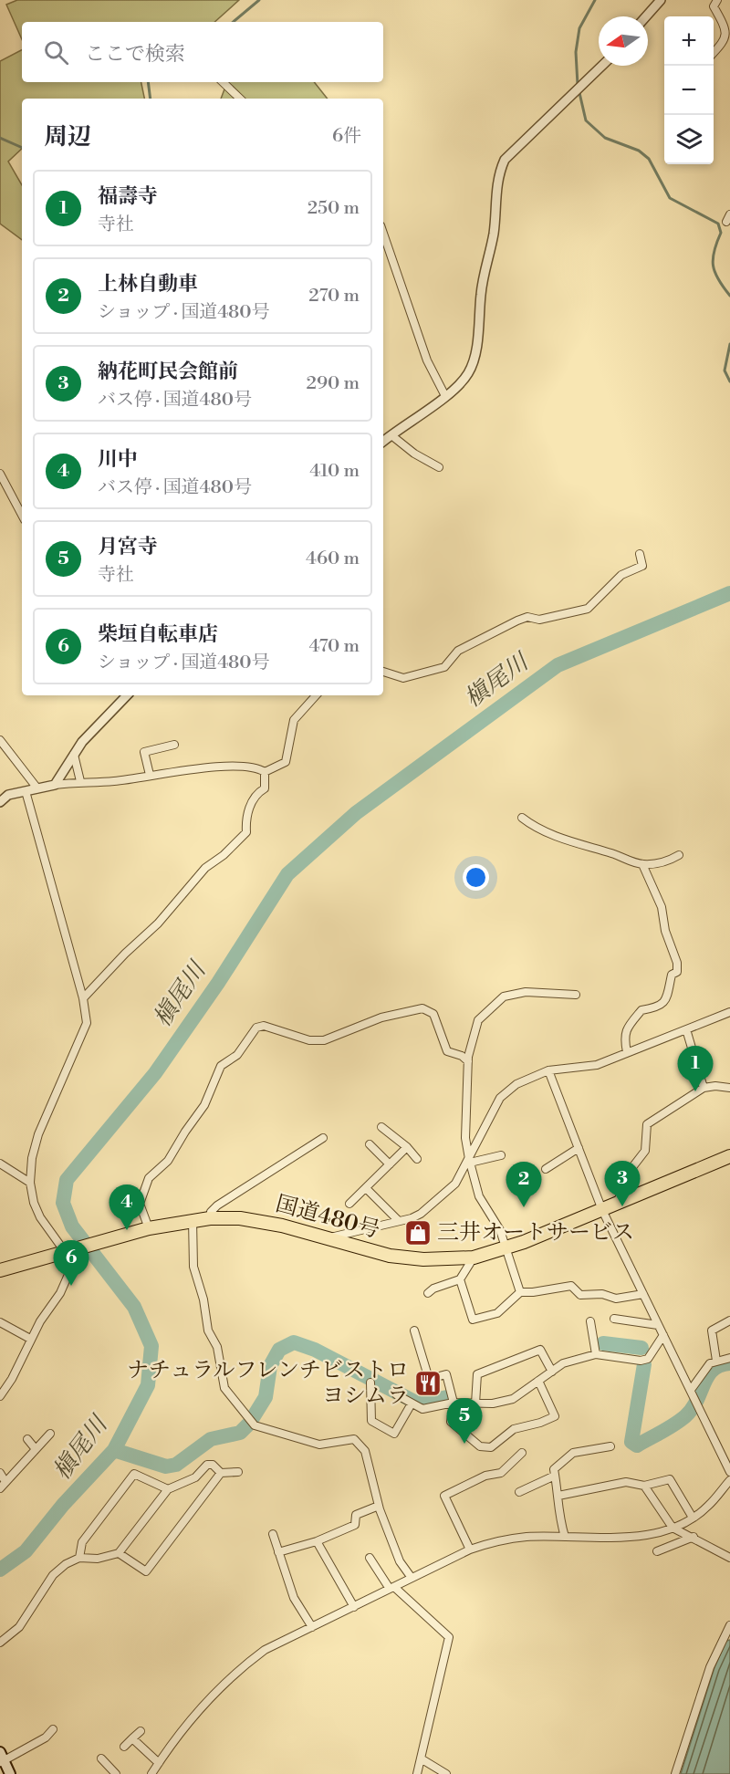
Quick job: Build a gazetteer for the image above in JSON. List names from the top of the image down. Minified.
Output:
{"streets":{"highway":["国道480号"]},"water":["槇尾川"],"places":{"shop":["三井オートサービス"],"restaurant":["ナチュラルフレンチビストロ ヨシムラ"]},"north":"left","page":{"map_buttons":["+","−"],"search":"ここで検索","heading":["周辺","6件"],"list":[{"mark":"1","name":"福壽寺","note":"寺社","value":"250 m"},{"mark":"2","name":"上林自動車","note":"ショップ · 国道480号","value":"270 m"},{"mark":"3","name":"納花町民会館前","note":"バス停 · 国道480号","value":"290 m"},{"mark":"4","name":"川中","note":"バス停 · 国道480号","value":"410 m"},{"mark":"5","name":"月宮寺","note":"寺社","value":"460 m"},{"mark":"6","name":"柴垣自転車店","note":"ショップ · 国道480号","value":"470 m"}],"pins":["1","3","2","4","6","5"]}}
